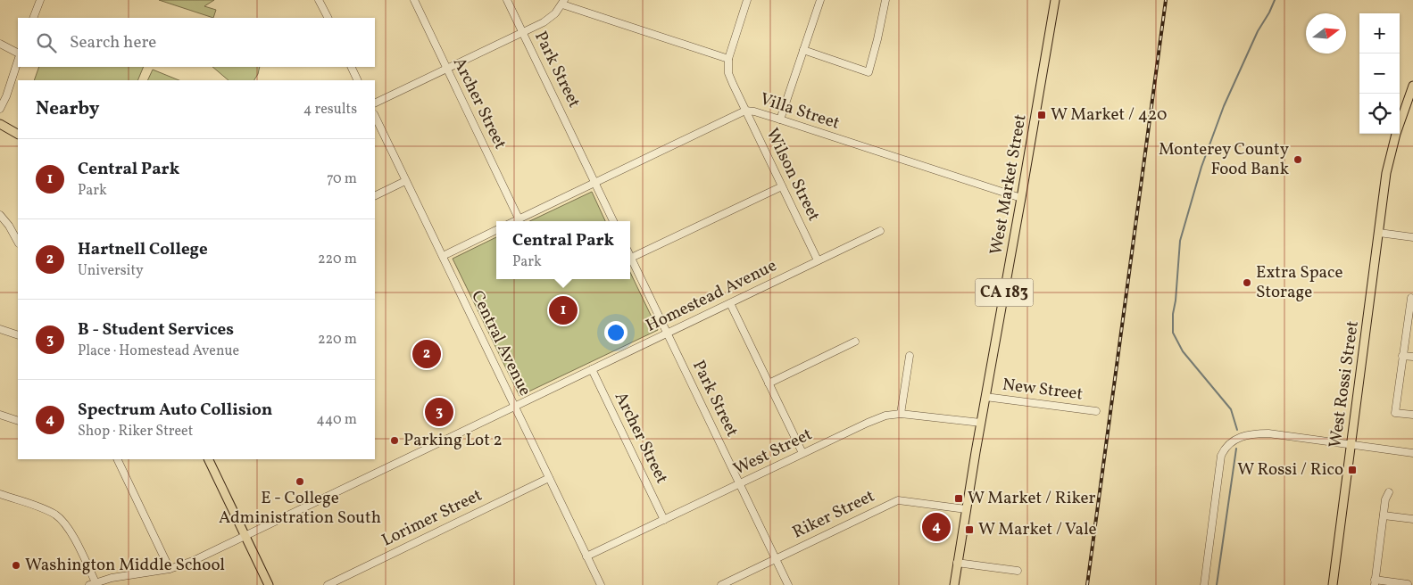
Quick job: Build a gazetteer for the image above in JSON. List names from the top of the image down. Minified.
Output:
{"streets":{"main road":["West Market Street","CA 183","West Rossi Street"],"street":["Park Street","Archer Street","Villa Street","Wilson Street","Homestead Avenue","Central Avenue","New Street","West Street","Riker Street","Lorimer Street"]},"crossings":[["Park Street","Villa Street"],["Park Street","Homestead Avenue"],["Park Street","West Street"],["Park Street","Riker Street"],["Archer Street","Villa Street"],["Archer Street","Homestead Avenue"],["Archer Street","West Street"],["Villa Street","Wilson Street"],["Villa Street","West Market Street"],["Wilson Street","Homestead Avenue"],["West Market Street","New Street"],["West Market Street","West Street"],["West Market Street","Riker Street"],["Homestead Avenue","Central Avenue"],["Central Avenue","West Street"],["Central Avenue","Lorimer Street"]],"places":{"transit":["W Market / 420","W Rossi / Rico","W Market / Riker","W Market / Vale"],"other":["Monterey County Food Bank","Extra Space Storage","Parking Lot 2","E - College Administration South","Washington Middle School"]},"north":"right","page":{"map_buttons":["+","−"],"search":"Search here","heading":["Nearby","4 results"],"list":[{"mark":"1","name":"Central Park","note":"Park","value":"70 m"},{"mark":"2","name":"Hartnell College","note":"University","value":"220 m"},{"mark":"3","name":"B - Student Services","note":"Place · Homestead Avenue","value":"220 m"},{"mark":"4","name":"Spectrum Auto Collision","note":"Shop · Riker Street","value":"440 m"}],"popup":["Central Park","Park"],"pins":["1","2","3","4"]}}
